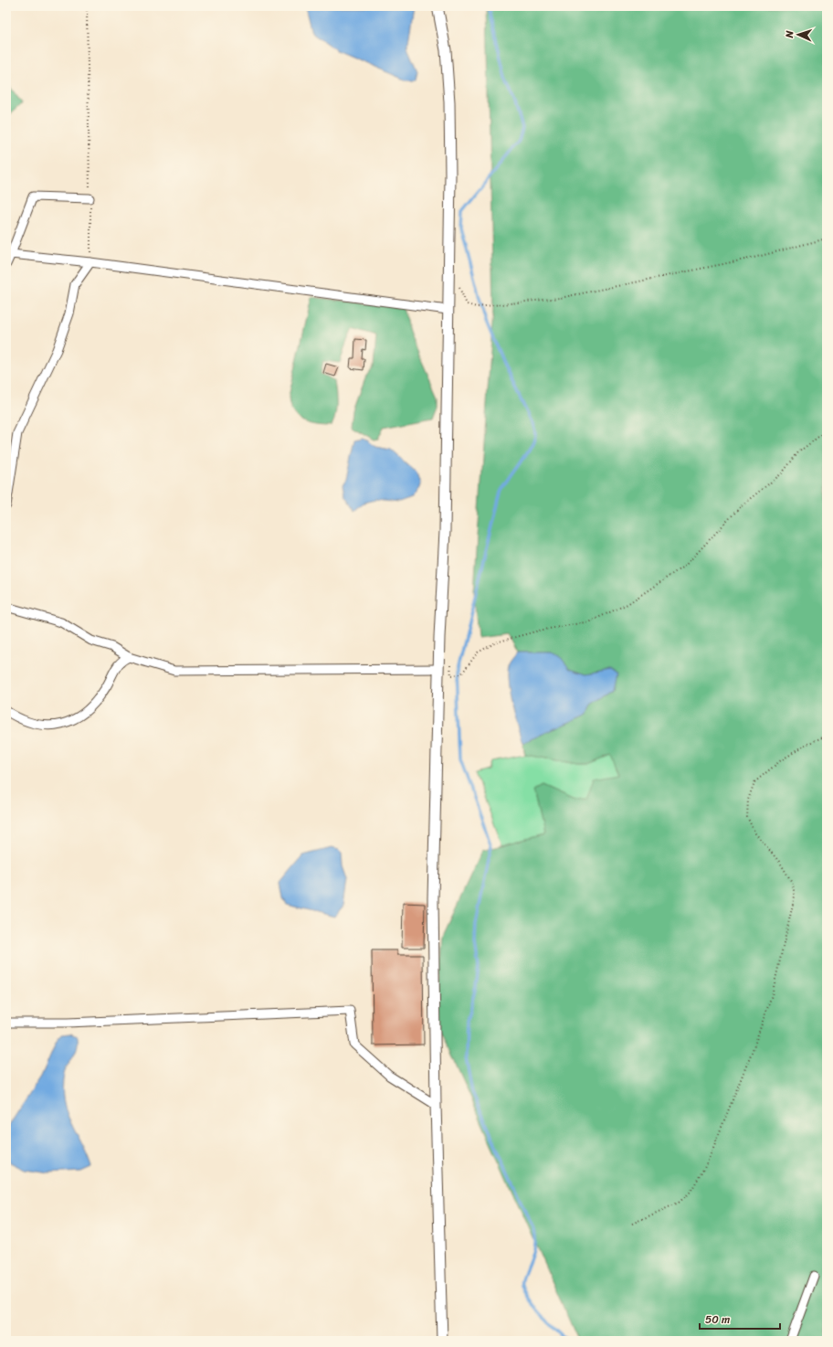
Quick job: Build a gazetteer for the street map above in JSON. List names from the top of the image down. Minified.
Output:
{"scale_bar":"50 m","north":"left"}
